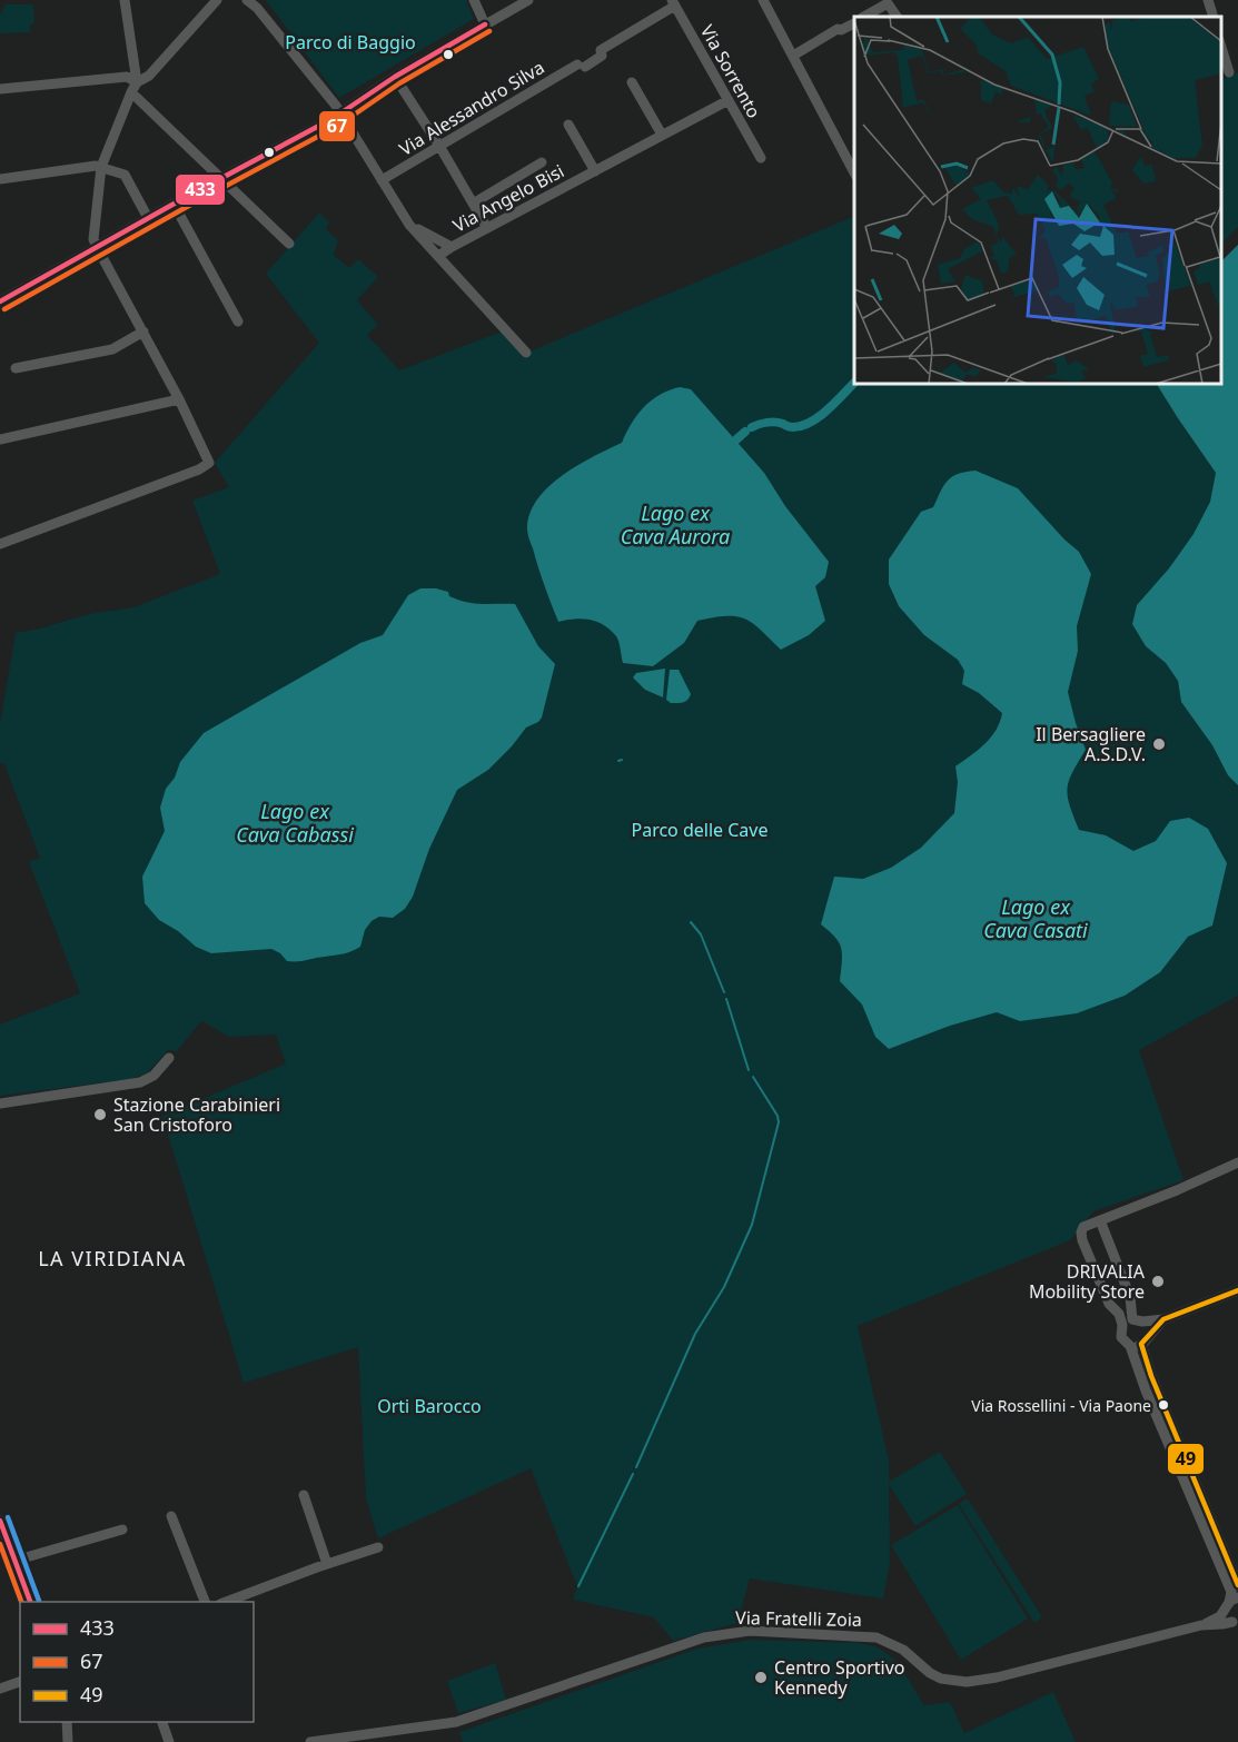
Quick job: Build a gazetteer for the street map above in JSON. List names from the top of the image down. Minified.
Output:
{"streets":{"street":["Via Sorrento","Via Alessandro Silva","Via Angelo Bisi","Via Fratelli Zoia"]},"crossings":[["Via Sorrento","Via Alessandro Silva"],["Via Sorrento","Via Angelo Bisi"]],"districts":["LA VIRIDIANA"],"water":["Lago ex Cava Aurora","Lago ex Cava Cabassi","Lago ex Cava Casati"],"parks":["Parco di Baggio","Parco delle Cave","Orti Barocco"],"places":["Il Bersagliere A.S.D.V.","Stazione Carabinieri San Cristoforo","DRIVALIA Mobility Store","Via Rossellini - Via Paone","Centro Sportivo Kennedy"],"lines":["transit line 433","transit line 67","transit line 49"],"legend":["433","67","49"]}
